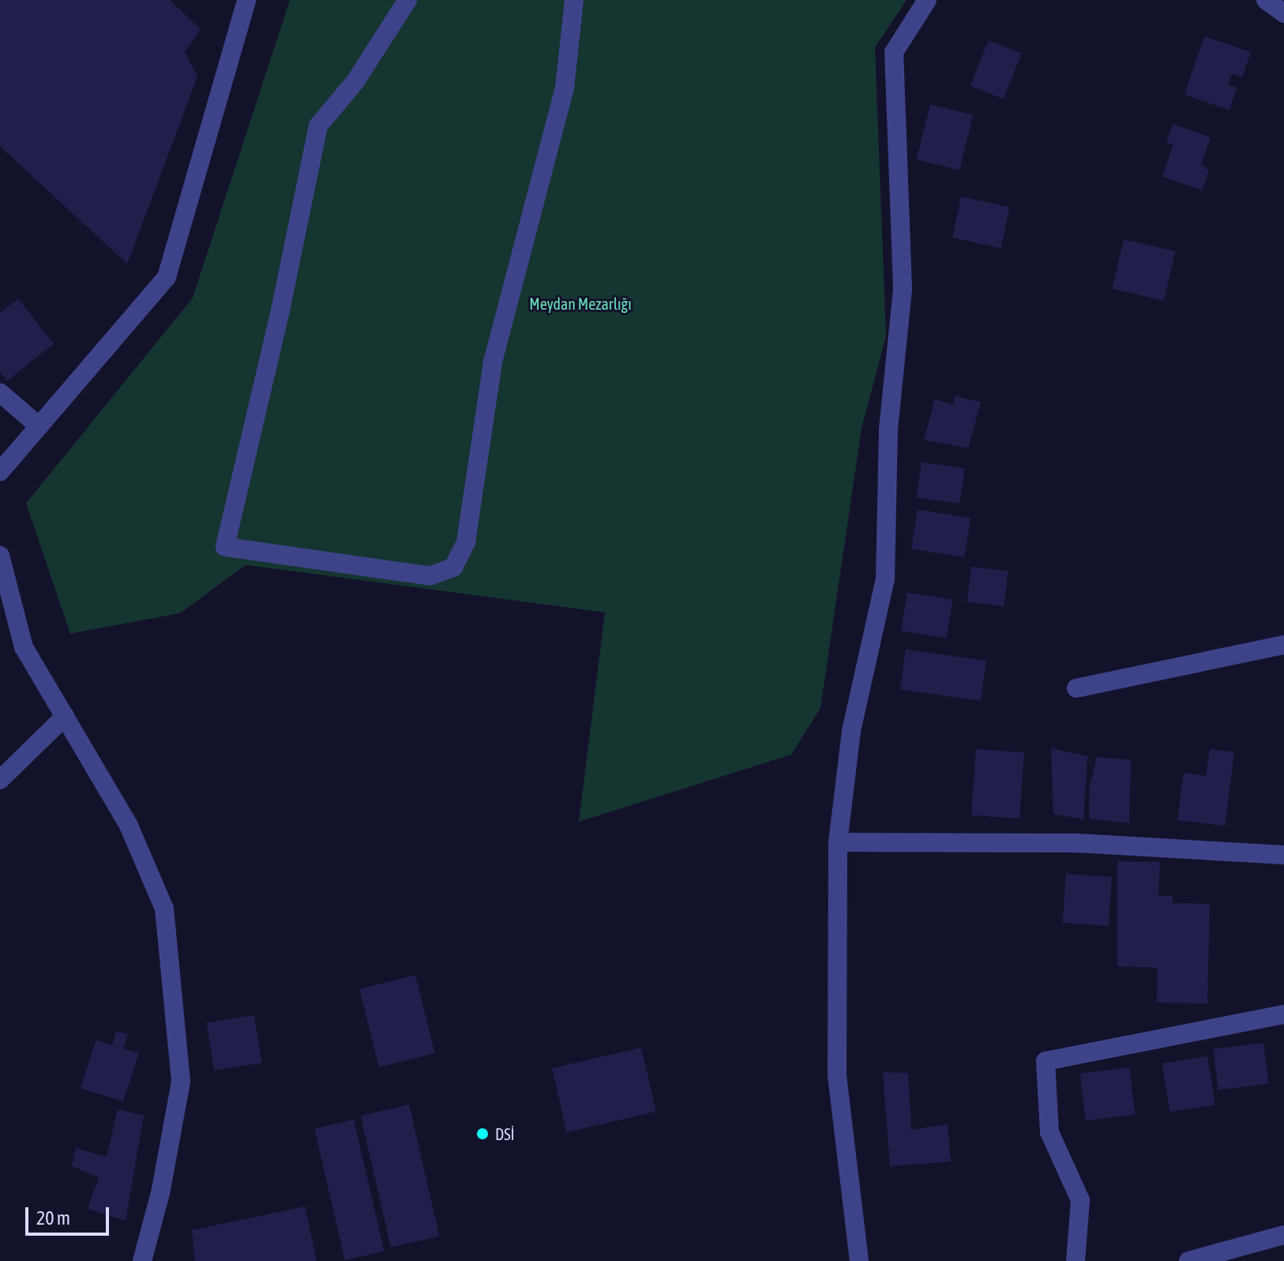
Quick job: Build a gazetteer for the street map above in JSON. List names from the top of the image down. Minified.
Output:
{"parks":["Meydan Mezarlığı"],"places":["DSİ"],"scale_bar":"20 m"}
